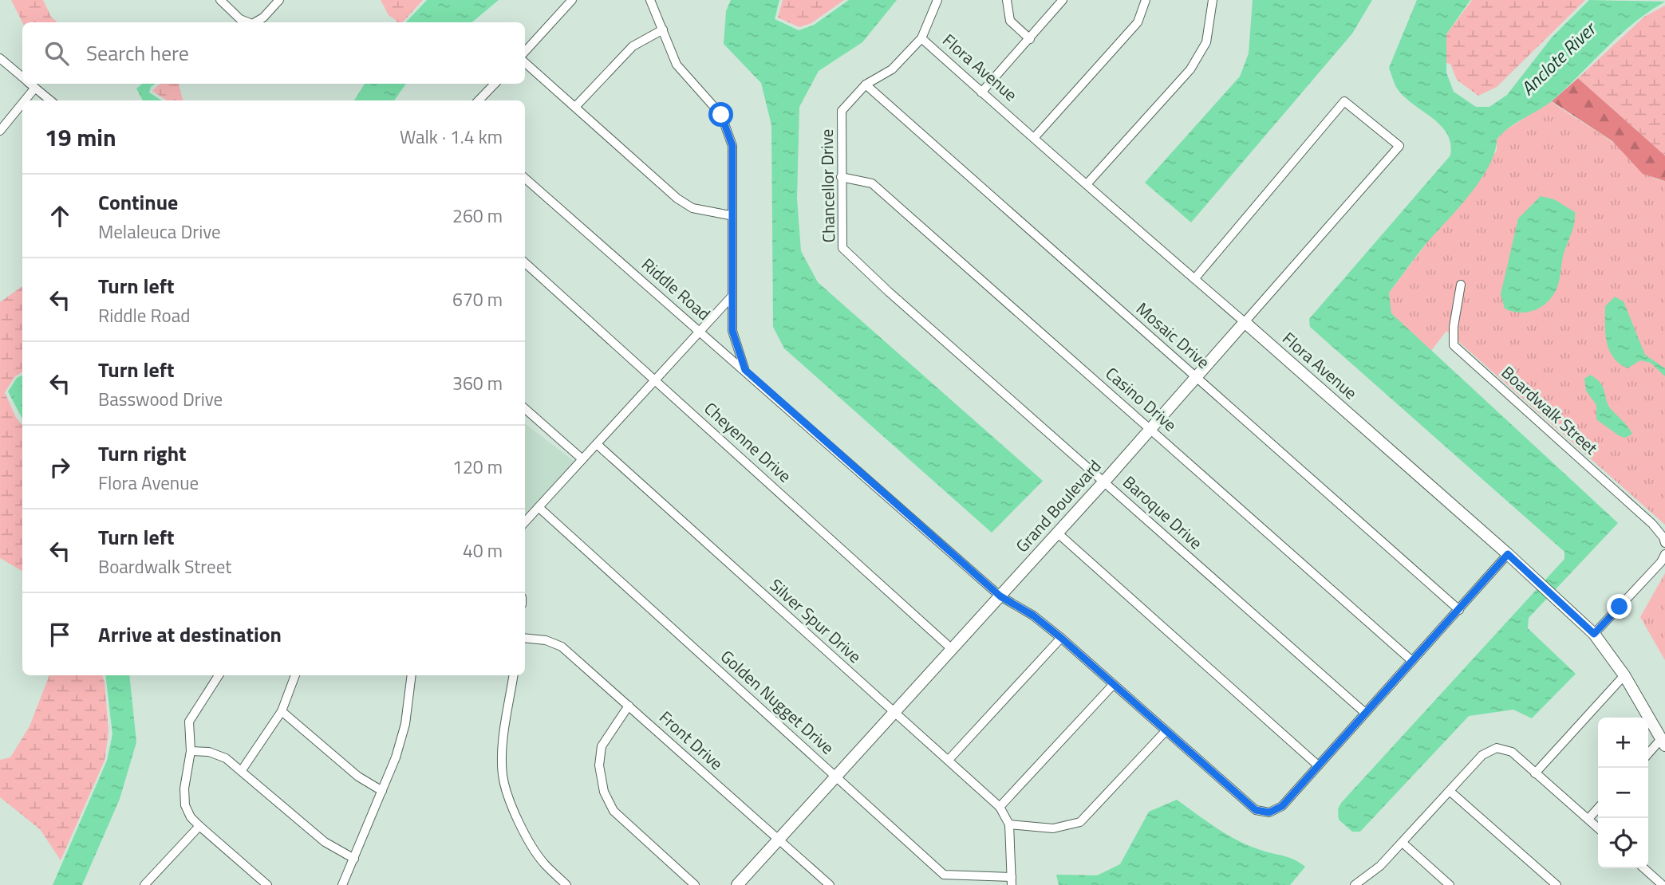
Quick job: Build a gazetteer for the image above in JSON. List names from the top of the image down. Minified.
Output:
{"streets":{"street":["Flora Avenue","Chancellor Drive","Riddle Road","Mosaic Drive","Casino Drive","Boardwalk Street","Cheyenne Drive","Grand Boulevard","Baroque Drive","Silver Spur Drive","Golden Nugget Drive","Front Drive"]},"crossings":[["Flora Avenue","Chancellor Drive"],["Flora Avenue","Grand Boulevard"],["Chancellor Drive","Mosaic Drive"],["Chancellor Drive","Casino Drive"],["Chancellor Drive","Baroque Drive"],["Riddle Road","Grand Boulevard"],["Mosaic Drive","Grand Boulevard"],["Casino Drive","Grand Boulevard"],["Cheyenne Drive","Grand Boulevard"],["Grand Boulevard","Baroque Drive"],["Grand Boulevard","Silver Spur Drive"],["Grand Boulevard","Golden Nugget Drive"],["Grand Boulevard","Front Drive"]],"water":["Anclote River"],"page":{"search":"Search here","heading":["19 min","Walk · 1.4 km"],"list":[["Continue","Melaleuca Drive","260 m"],["Turn left","Riddle Road","670 m"],["Turn left","Basswood Drive","360 m"],["Turn right","Flora Avenue","120 m"],["Turn left","Boardwalk Street","40 m"],"Arrive at destination"],"map_buttons":["+","−"]}}
